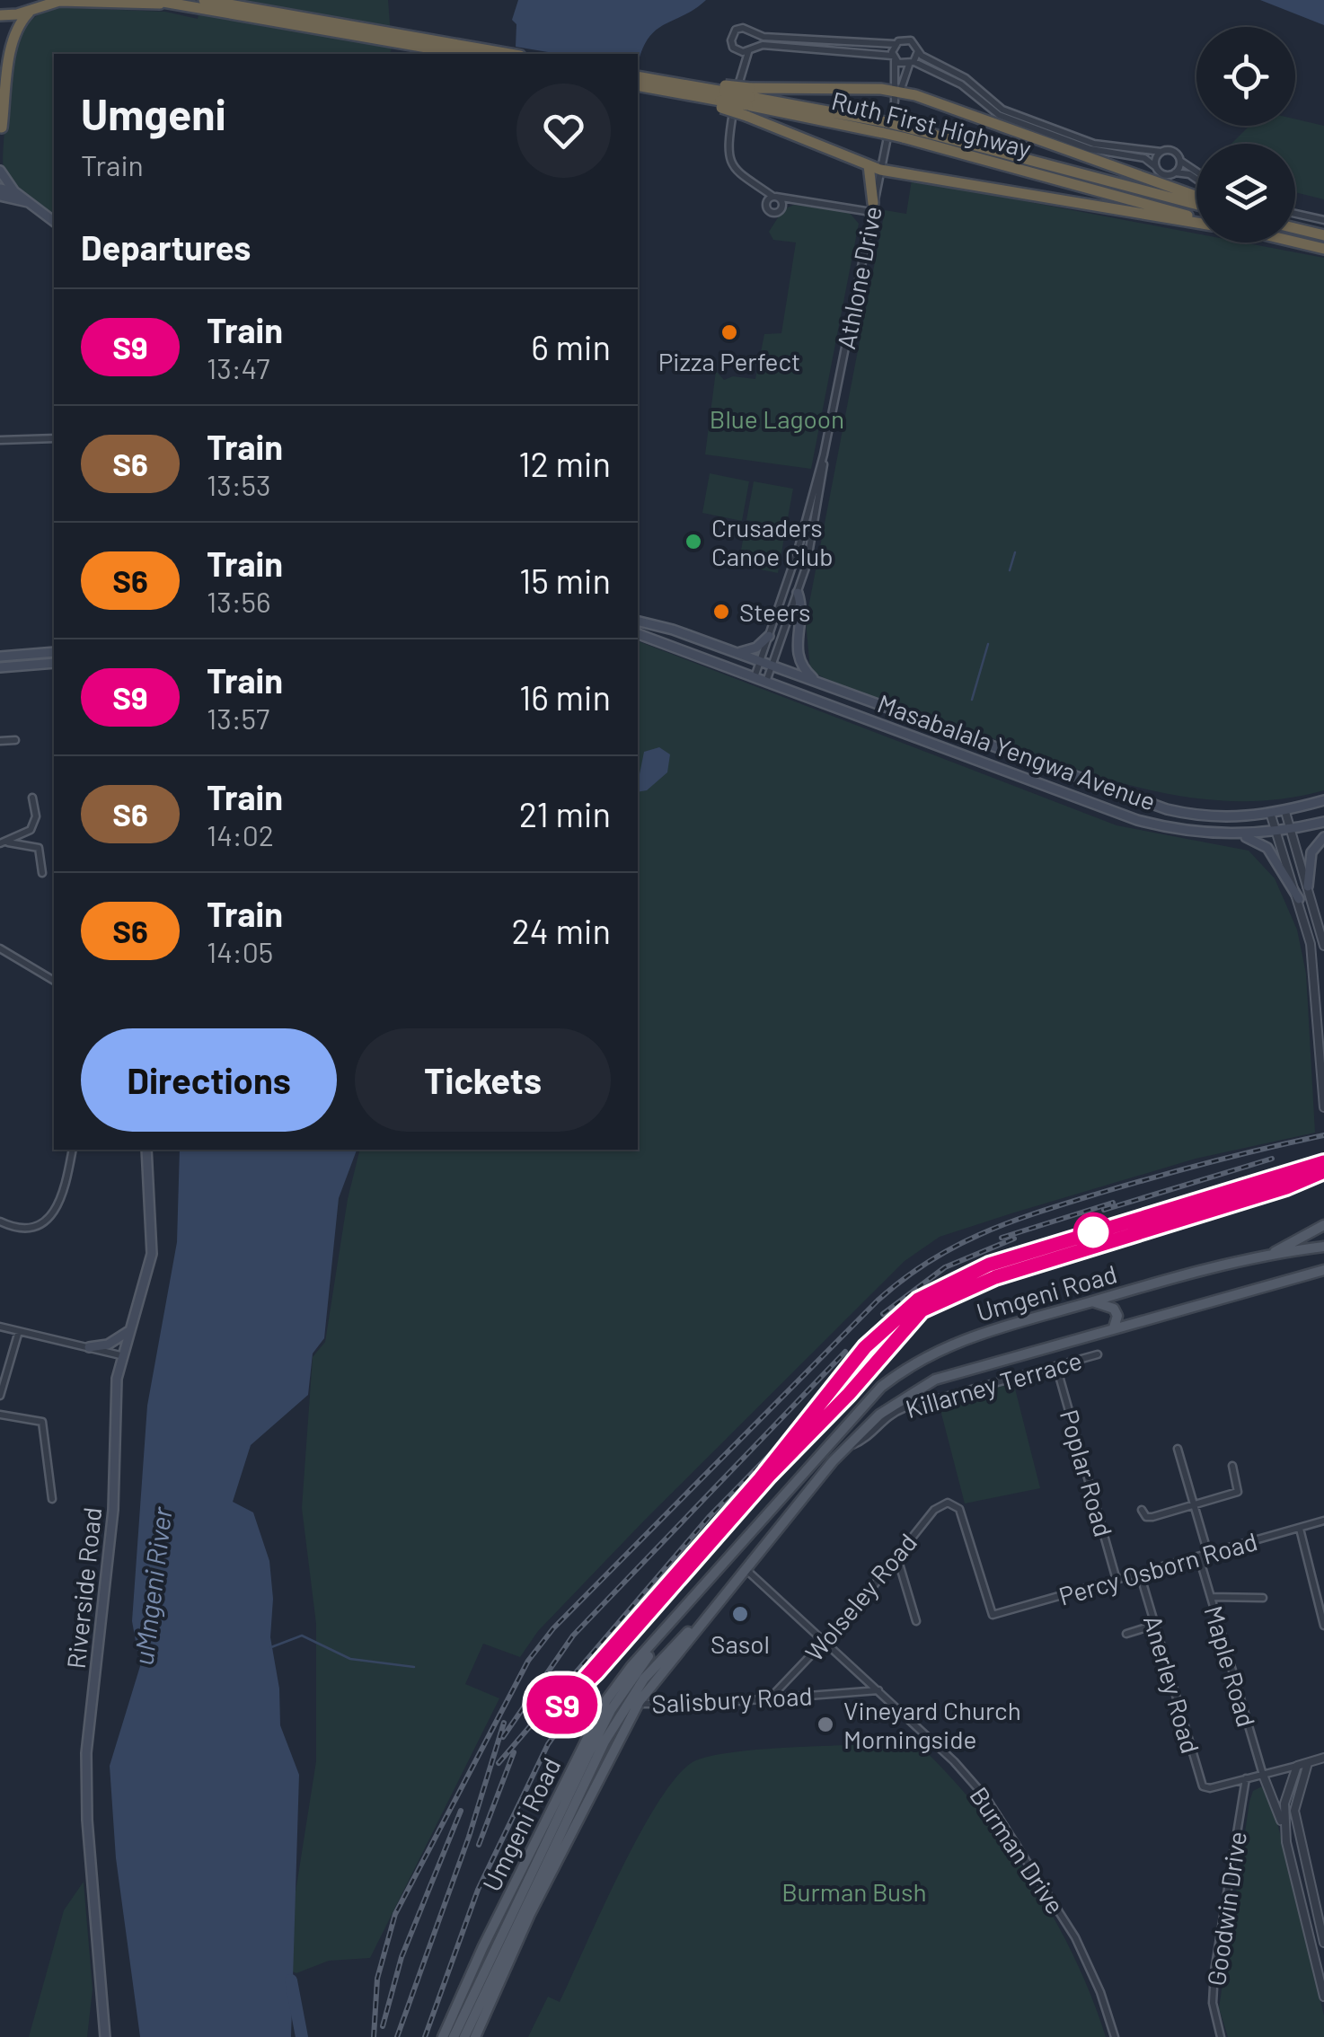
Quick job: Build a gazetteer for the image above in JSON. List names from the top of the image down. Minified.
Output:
{"streets":{"highway":["Ruth First Highway"],"main road":["Masabalala Yengwa Avenue","Umgeni Road","Riverside Road"],"street":["Athlone Drive","Killarney Terrace","Poplar Road","Percy Osborn Road","Wolseley Road","Maple Road","Anerley Road","Salisbury Road","Burman Drive","Goodwin Drive"]},"crossings":[["Athlone Drive","Masabalala Yengwa Avenue"],["Umgeni Road","Killarney Terrace"],["Umgeni Road","Salisbury Road"],["Umgeni Road","Burman Drive"],["Killarney Terrace","Poplar Road"],["Poplar Road","Percy Osborn Road"],["Percy Osborn Road","Wolseley Road"],["Percy Osborn Road","Maple Road"],["Percy Osborn Road","Anerley Road"],["Wolseley Road","Salisbury Road"],["Wolseley Road","Burman Drive"],["Anerley Road","Goodwin Drive"],["Salisbury Road","Burman Drive"]],"water":["uMngeni River"],"parks":["Blue Lagoon","Burman Bush"],"places":["Pizza Perfect","Crusaders Canoe Club","Steers","Sasol","Vineyard Church Morningside"],"page":{"on_map":"S9","heading":[["Umgeni","Train"],"Departures"],"list":[{"mark":"S9","name":"Train","note":"13:47","value":"6 min"},{"mark":"S6","name":"Train","note":"13:53","value":"12 min"},{"mark":"S6","name":"Train","note":"13:56","value":"15 min"},{"mark":"S9","name":"Train","note":"13:57","value":"16 min"},{"mark":"S6","name":"Train","note":"14:02","value":"21 min"},{"mark":"S6","name":"Train","note":"14:05","value":"24 min"}],"buttons":["Directions","Tickets"]}}
